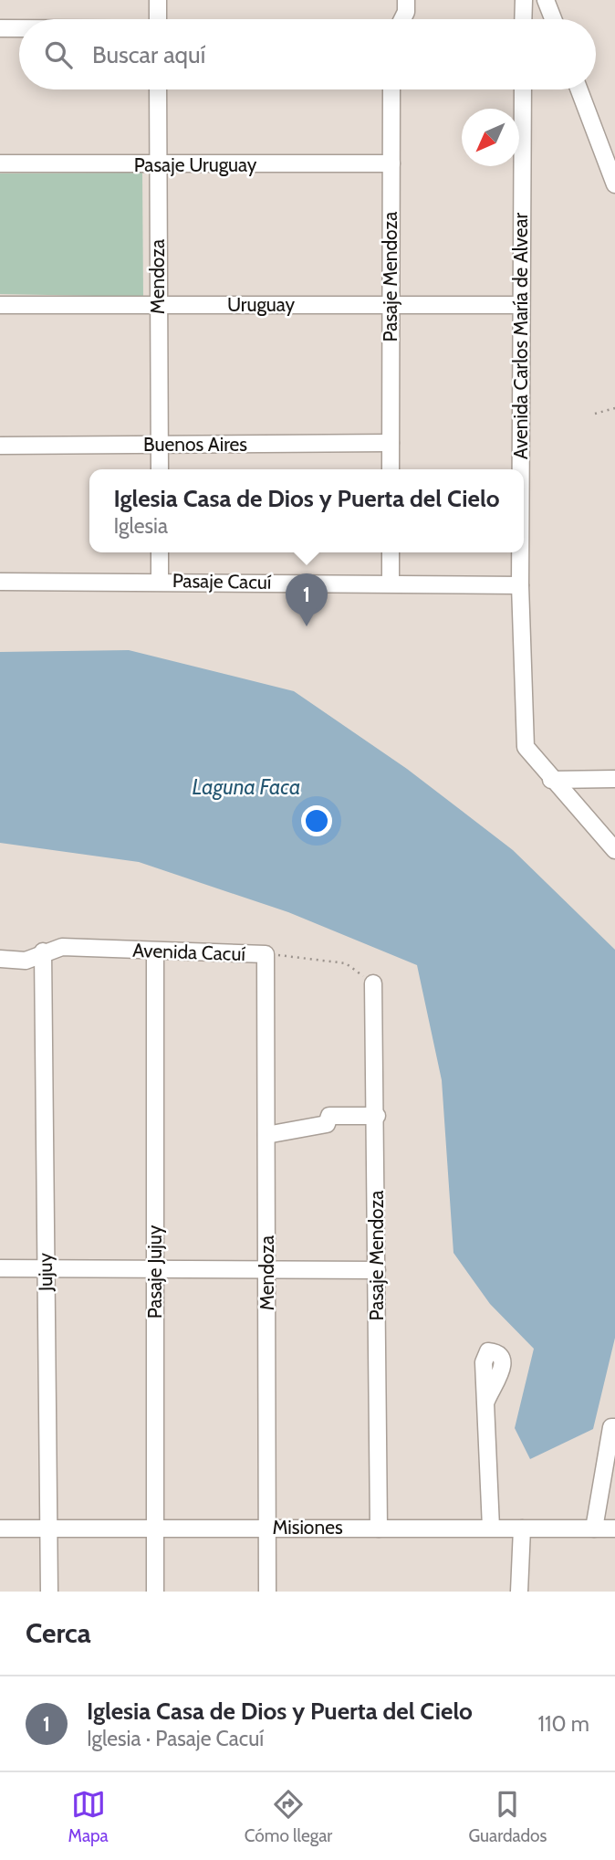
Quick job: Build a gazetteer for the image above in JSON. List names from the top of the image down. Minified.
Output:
{"streets":{"street":["Pasaje Uruguay","Mendoza","Pasaje Mendoza","Uruguay","Avenida Carlos María de Alvear","Buenos Aires","Pasaje Cacuí","Avenida Cacuí","Jujuy","Pasaje Jujuy","Misiones"]},"crossings":[["Pasaje Uruguay","Mendoza"],["Pasaje Uruguay","Pasaje Mendoza"],["Mendoza","Uruguay"],["Mendoza","Buenos Aires"],["Mendoza","Avenida Cacuí"],["Mendoza","Misiones"],["Pasaje Mendoza","Uruguay"],["Pasaje Mendoza","Buenos Aires"],["Pasaje Mendoza","Avenida Cacuí"],["Pasaje Mendoza","Misiones"],["Uruguay","Avenida Carlos María de Alvear"],["Avenida Carlos María de Alvear","Pasaje Cacuí"],["Avenida Cacuí","Jujuy"],["Avenida Cacuí","Pasaje Jujuy"],["Jujuy","Misiones"],["Pasaje Jujuy","Misiones"]],"water":["Laguna Faca"],"north":"bottom left","page":{"search":"Buscar aquí","popup":["Iglesia Casa de Dios y Puerta del Cielo","Iglesia"],"pins":"1","heading":"Cerca","list":[{"mark":"1","name":"Iglesia Casa de Dios y Puerta del Cielo","note":"Iglesia · Pasaje Cacuí","value":"110 m"}],"nav":["Mapa","Cómo llegar","Guardados"]}}
